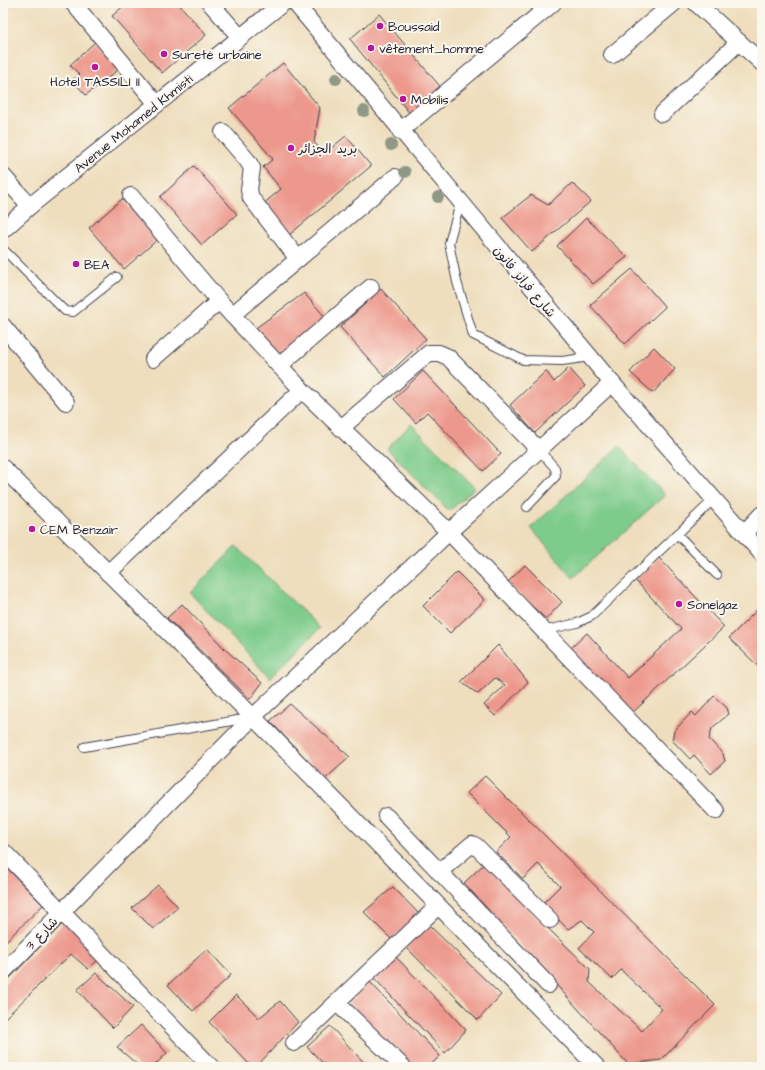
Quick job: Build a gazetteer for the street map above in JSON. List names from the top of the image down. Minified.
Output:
{"streets":{"street":["Avenue Mohamed Khmisti","شارع فرانز فانون","شارع 3"]},"crossings":[["شارع فرانز فانون","شارع 3"]],"places":["Boussaid","vêtement_homme","Sureté urbaine","Hotel TASSILI II","Mobilis","بريد الجزائر","BEA","CEM Benzair","Sonelgaz"]}
